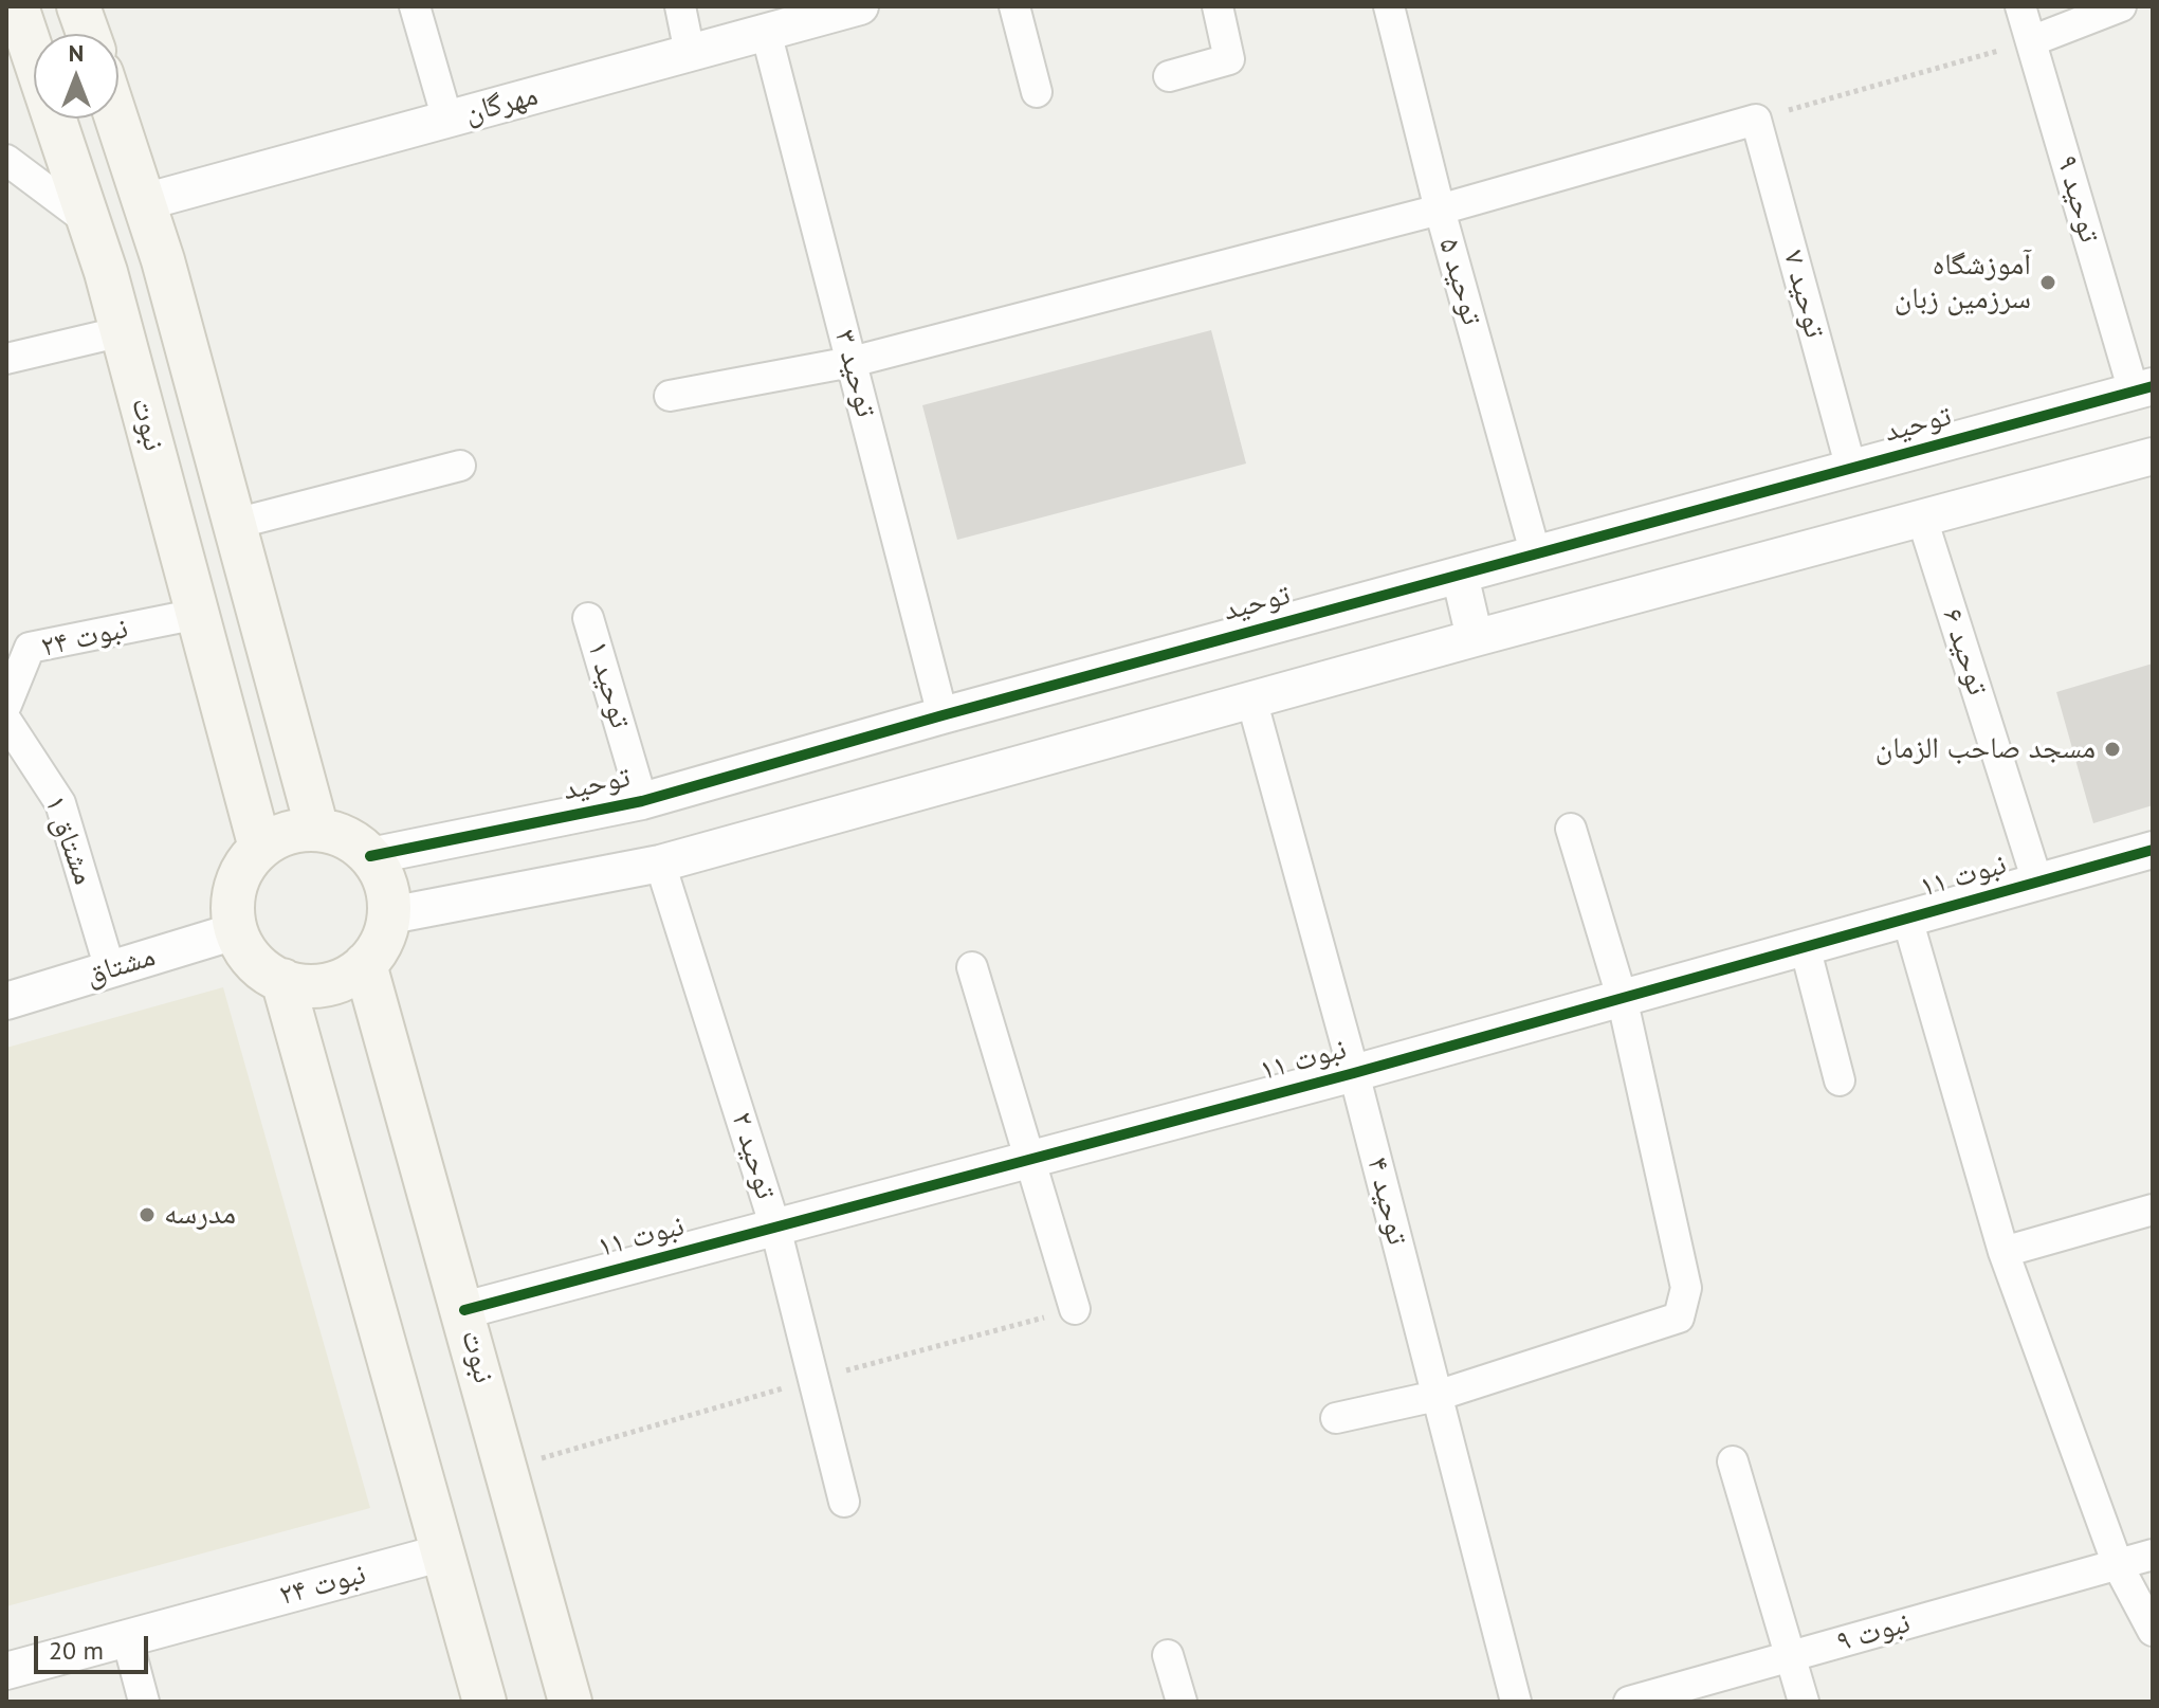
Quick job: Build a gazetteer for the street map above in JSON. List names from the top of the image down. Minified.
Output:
{"streets":{"main road":["نبوت"],"street":["مهرگان","توحید ۹","توحید ۵","توحید ۷","توحید ۳","توحید","نبوت ۲۴","توحید ۶","توحید ۱","مشتاق ۱","نبوت ۱۱","مشتاق","توحید ۲","توحید ۴","نبوت ۹"]},"crossings":[["مهرگان","توحید ۳"],["مهرگان","نبوت"],["توحید ۹","توحید"],["توحید ۵","توحید"],["توحید ۷","توحید"],["توحید ۳","توحید"],["نبوت","توحید"],["نبوت","نبوت ۲۴"],["نبوت","نبوت ۱۱"],["نبوت","مشتاق"],["توحید","توحید ۱"],["توحید","مشتاق"],["توحید ۶","نبوت ۱۱"],["مشتاق ۱","مشتاق"],["نبوت ۱۱","توحید ۲"],["نبوت ۱۱","توحید ۴"]],"places":["آموزشگاه سرزمین زبان","مسجد صاحب الزمان","مدرسه"],"scale_bar":"20 m","north":"top"}
